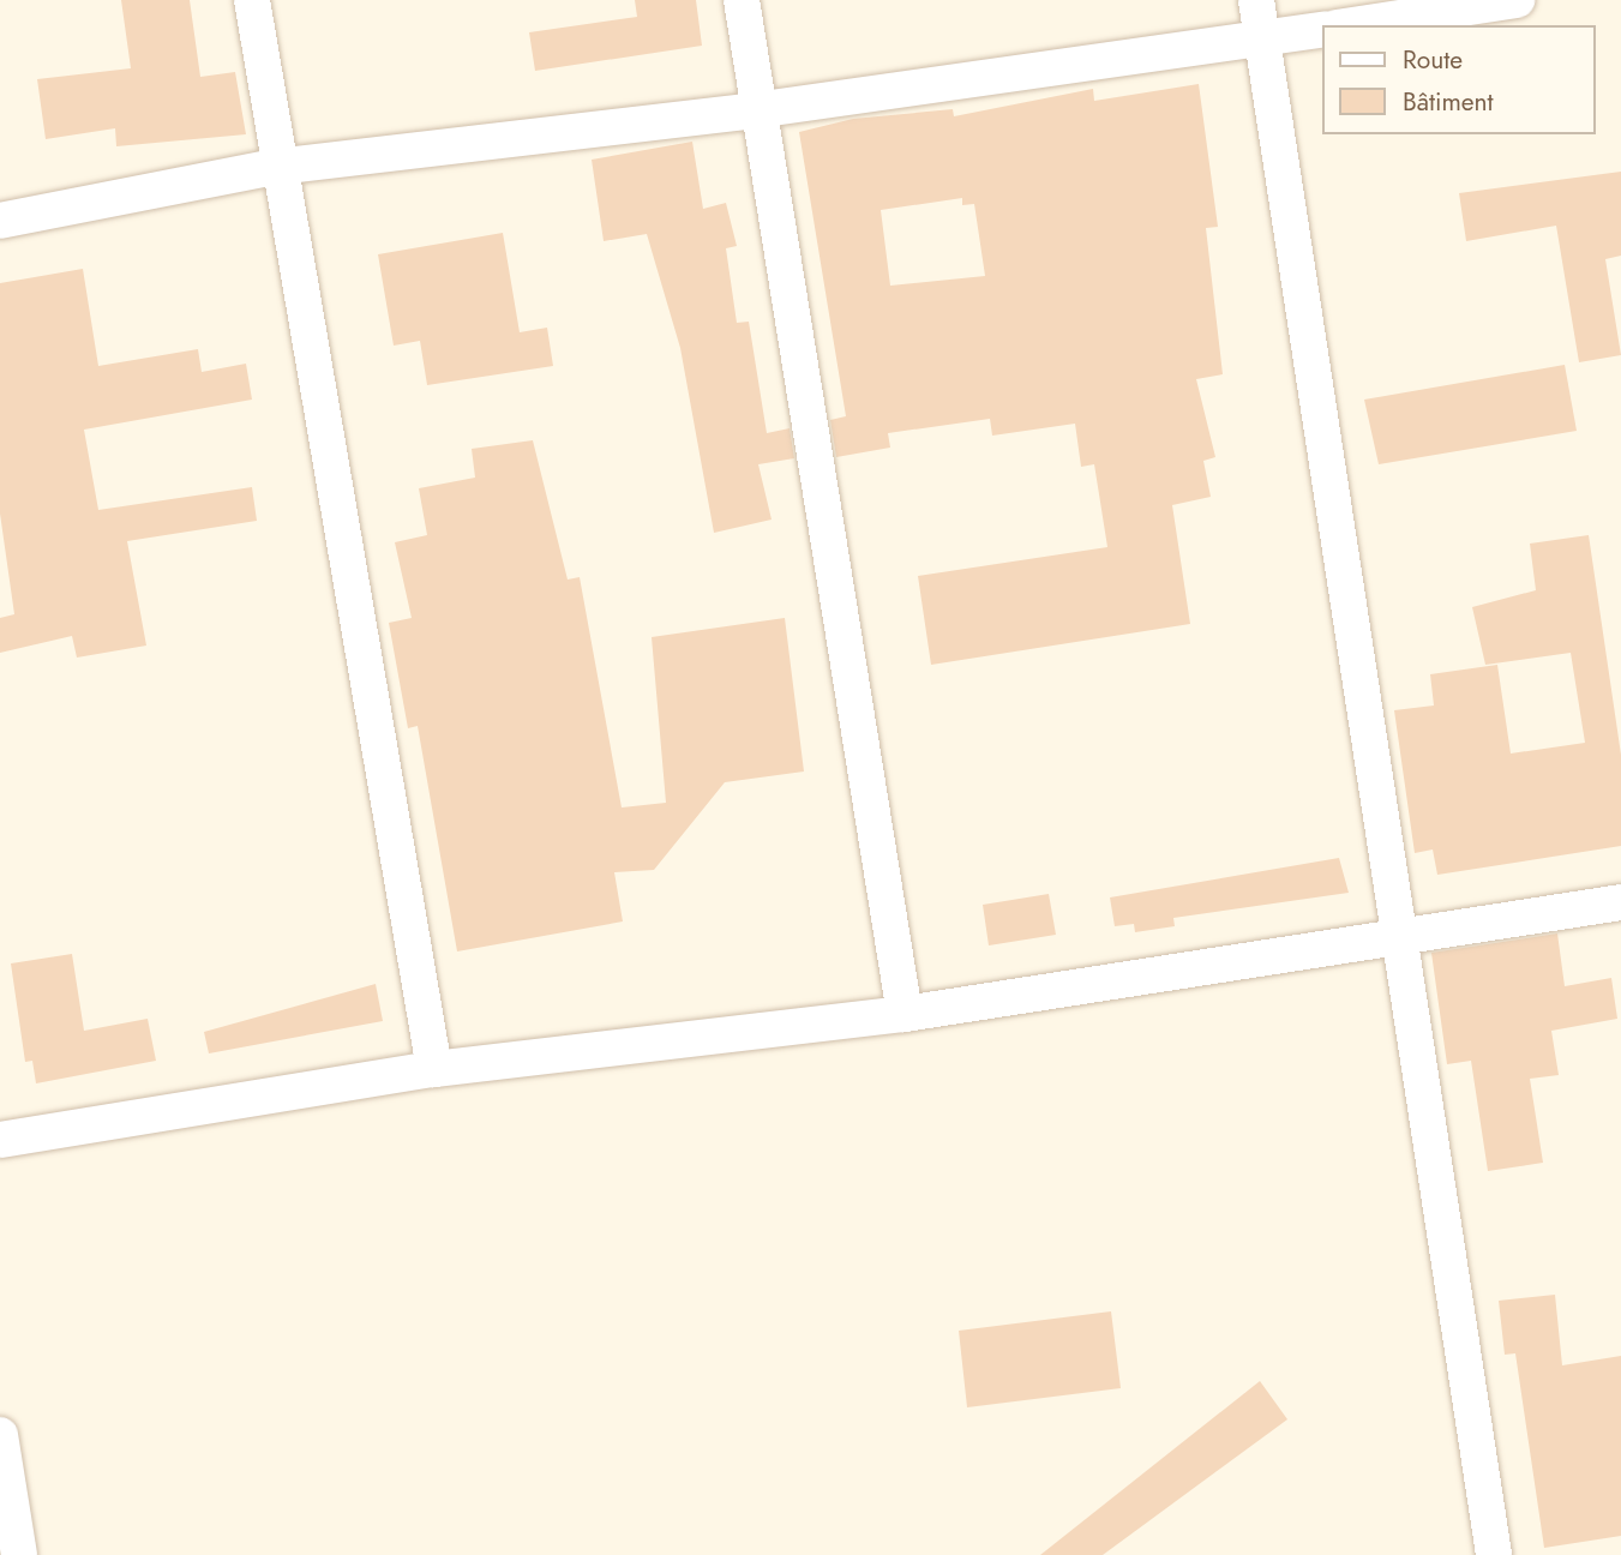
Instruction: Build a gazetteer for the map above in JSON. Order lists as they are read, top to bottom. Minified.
{"legend":["Route","Bâtiment"]}
